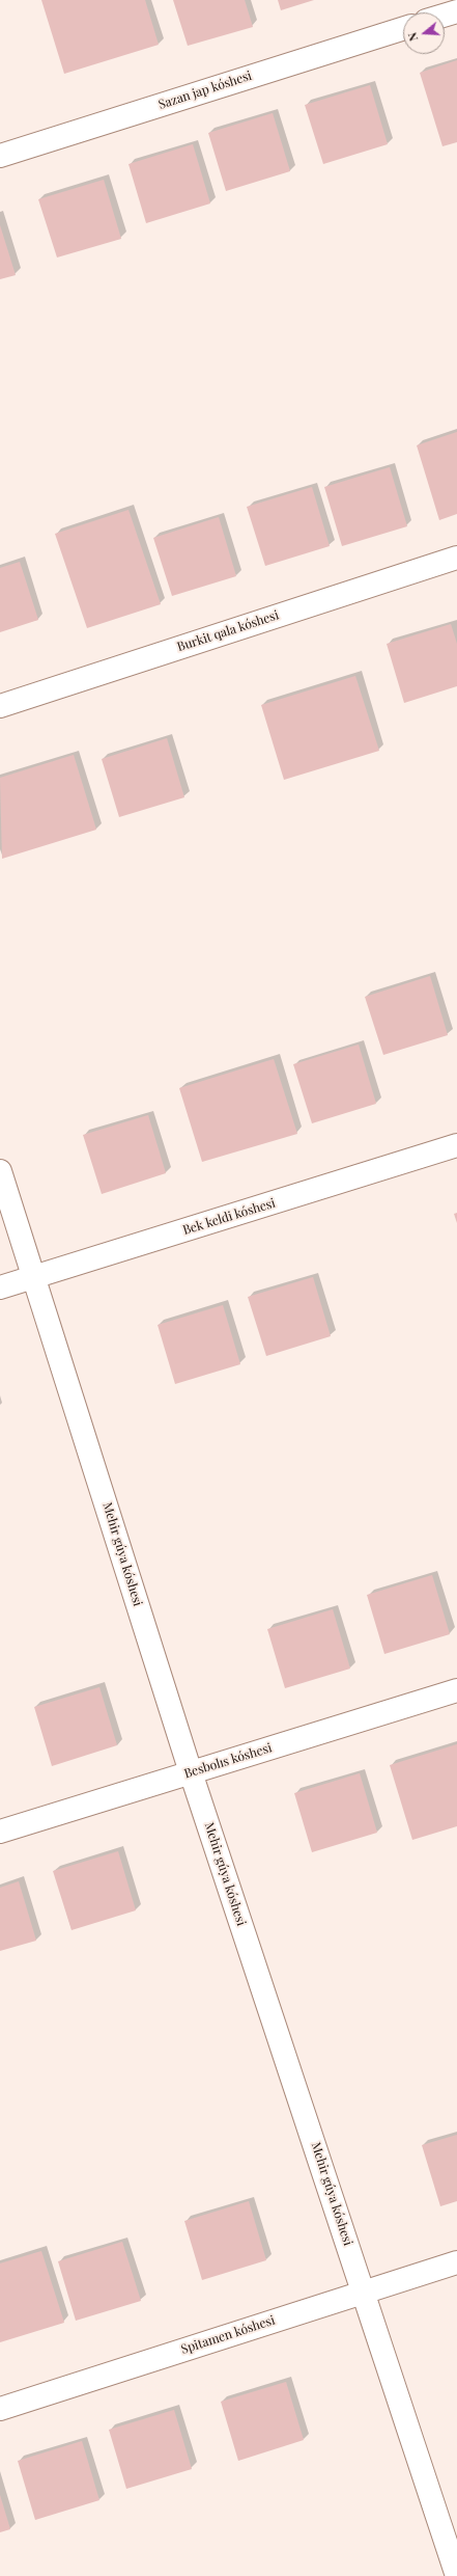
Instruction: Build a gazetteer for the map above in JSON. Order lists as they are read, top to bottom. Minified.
{"streets":{"street":["Sazan jap kóshesi","Burkit qala kóshesi","Bek keldi kóshesi","Mehir gúyа kóshesi","Besbolıs kóshesi","Spitamen kóshesi"]},"crossings":[["Bek keldi kóshesi","Mehir gúyа kóshesi"],["Mehir gúyа kóshesi","Besbolıs kóshesi"],["Mehir gúyа kóshesi","Spitamen kóshesi"]],"north":"left"}
